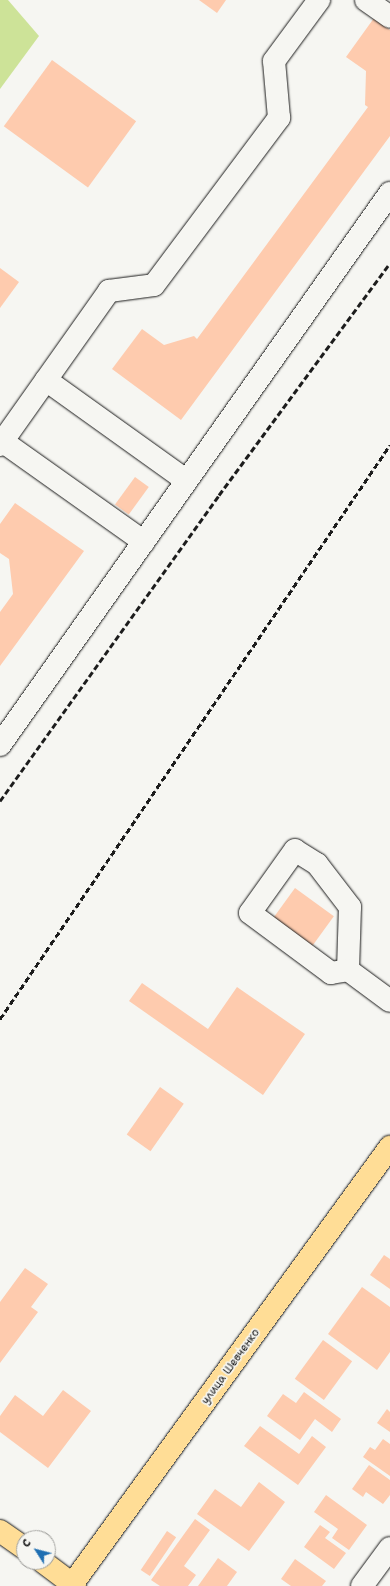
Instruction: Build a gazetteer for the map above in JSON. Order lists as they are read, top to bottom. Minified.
{"streets":{"main road":["улица Шевченко"]},"north":"top left"}
